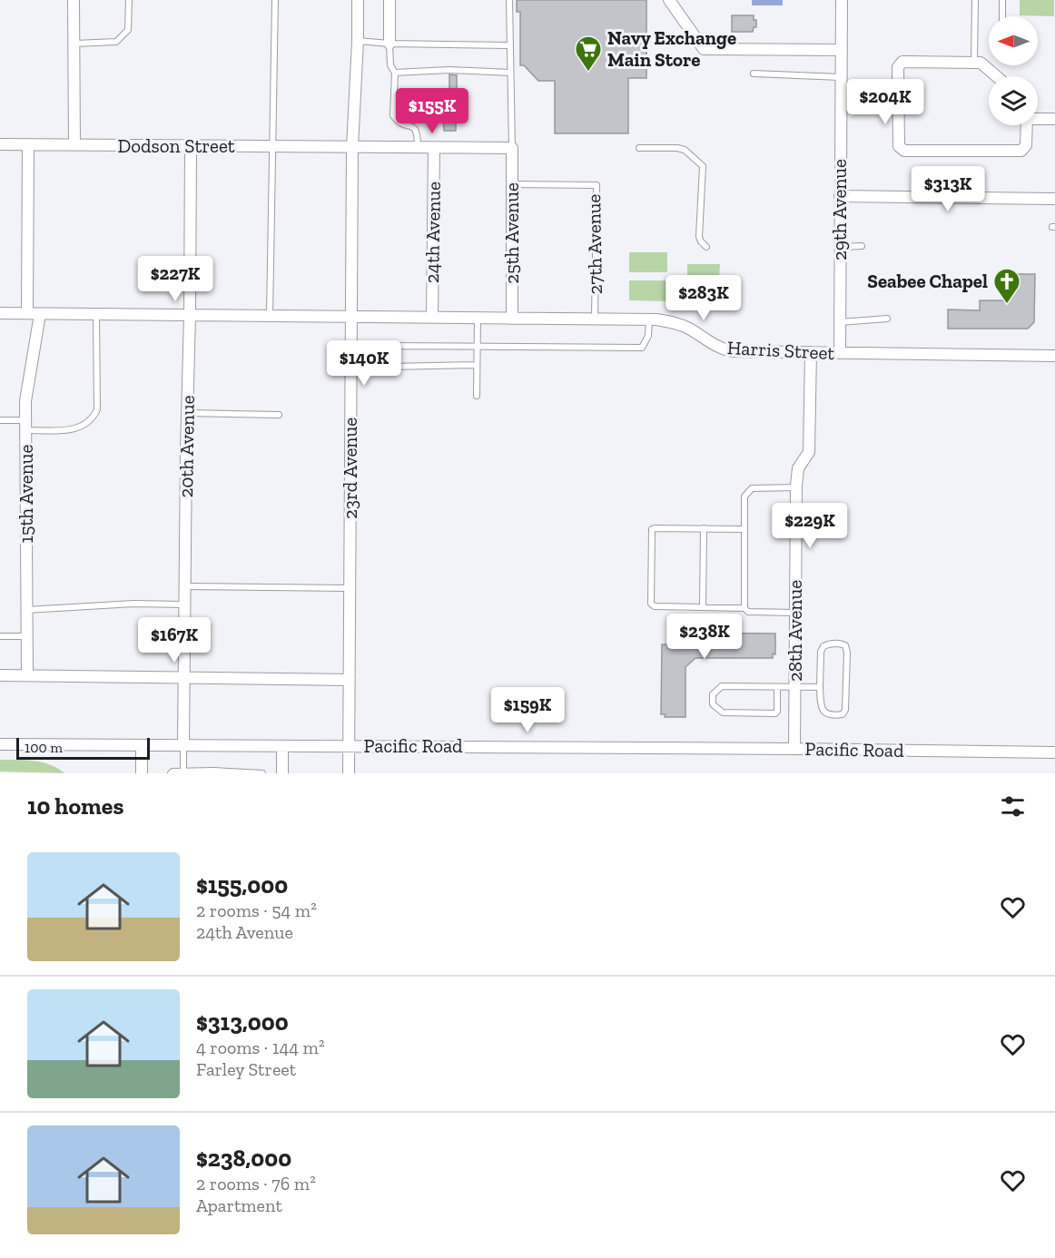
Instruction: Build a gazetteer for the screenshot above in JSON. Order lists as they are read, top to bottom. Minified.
{"streets":{"street":["Dodson Street","29th Avenue","24th Avenue","25th Avenue","Harris Street","20th Avenue","23rd Avenue","15th Avenue","28th Avenue","Pacific Road"],"lane":["27th Avenue"]},"crossings":[["Dodson Street","24th Avenue"],["Dodson Street","25th Avenue"],["Dodson Street","20th Avenue"],["Dodson Street","23rd Avenue"],["29th Avenue","Harris Street"],["24th Avenue","Harris Street"],["25th Avenue","27th Avenue"],["25th Avenue","Harris Street"],["27th Avenue","Harris Street"],["Harris Street","20th Avenue"],["Harris Street","23rd Avenue"],["Harris Street","15th Avenue"],["Harris Street","28th Avenue"],["20th Avenue","Pacific Road"],["23rd Avenue","Pacific Road"],["28th Avenue","Pacific Road"]],"places":{"supermarket":["Navy Exchange Main Store"],"church":["Seabee Chapel"]},"scale_bar":"100 m","north":"left","page":{"price":["$204K","$155K","$313K","$227K","$283K","$140K","$229K","$238K","$167K","$159K"],"scale":"100 m","heading":"10 homes","list":[{"name":"$155,000","note":"2 rooms · 54 m² · 24th Avenue"},{"name":"$313,000","note":"4 rooms · 144 m² · Farley Street"},{"name":"$238,000","note":"2 rooms · 76 m² · Apartment"}]}}
